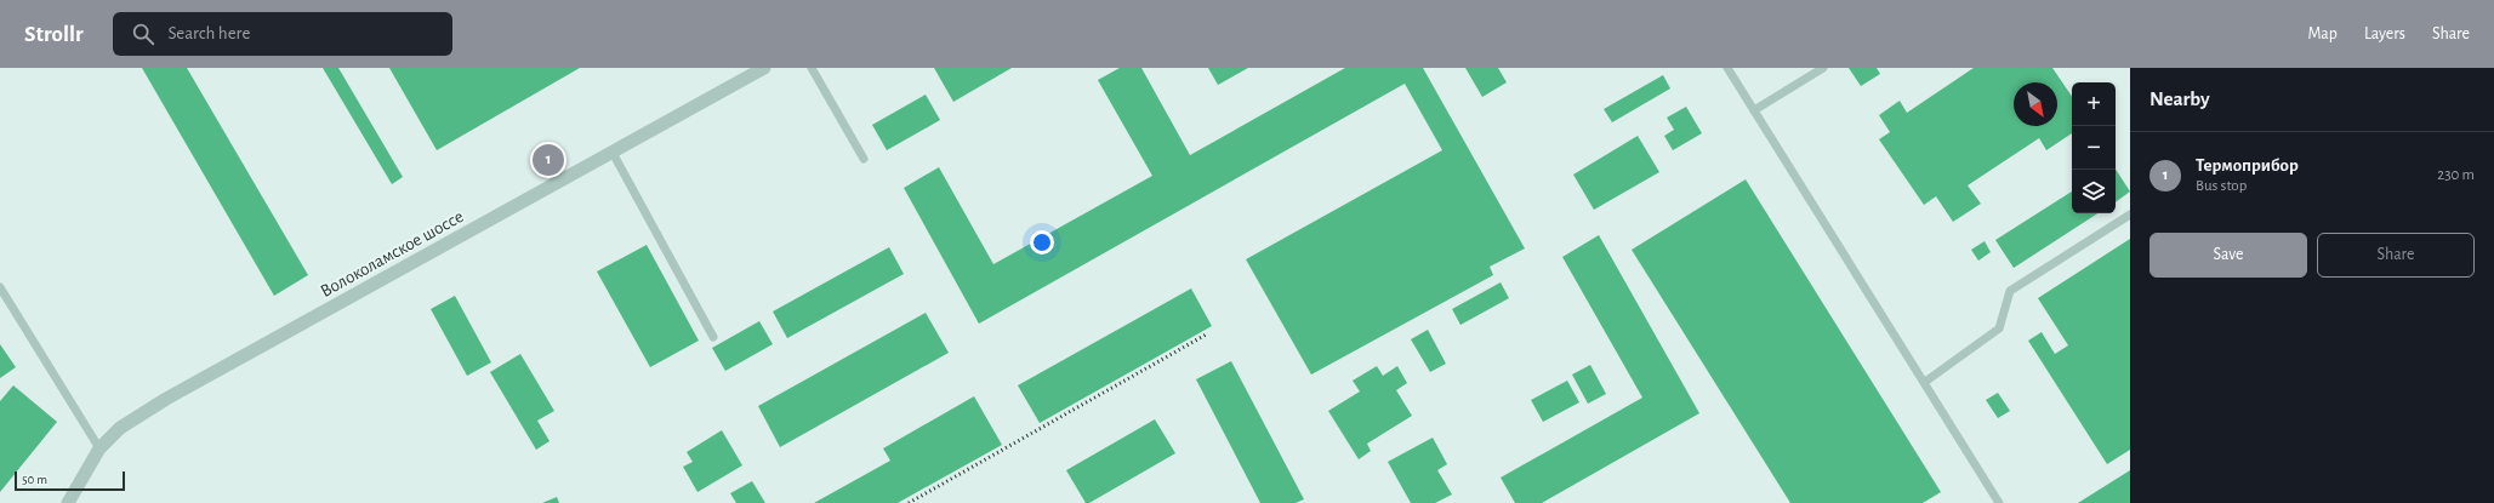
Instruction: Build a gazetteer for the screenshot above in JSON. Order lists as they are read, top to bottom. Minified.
{"streets":{"street":["Волоколамское шоссе"]},"scale_bar":"50 m","north":"bottom right","page":{"header":"Strollr","search":"Search here","nav":["Map","Layers","Share"],"heading":"Nearby","map_buttons":["+","−"],"list":[{"mark":"1","name":"Термоприбор","note":"Bus stop","value":"230 m"}],"pins":"1","buttons":["Save","Share"],"scale":"50 m"}}
